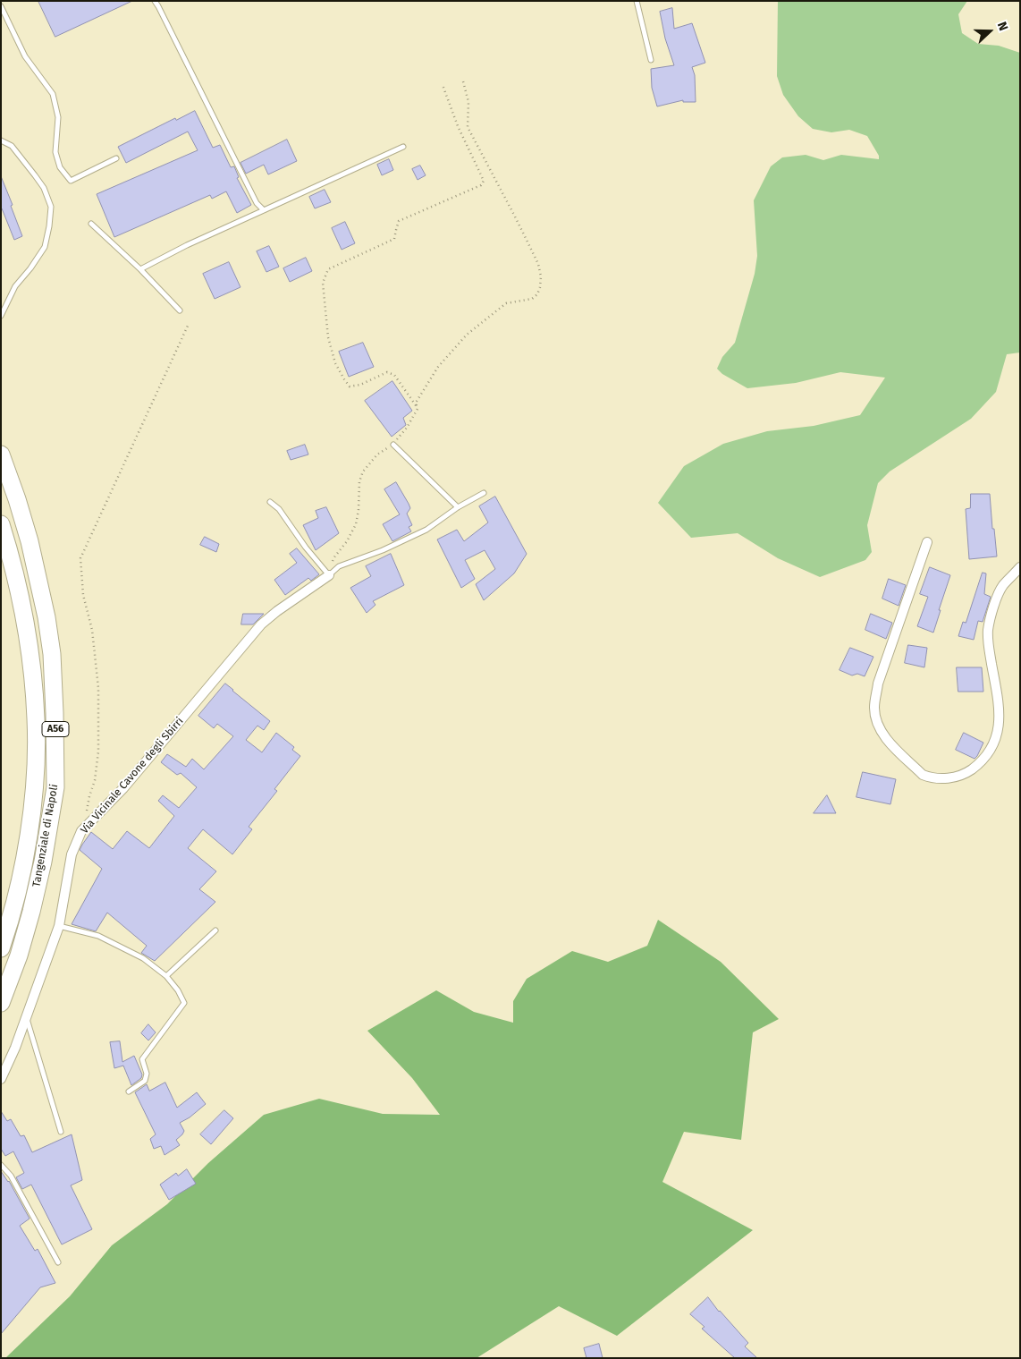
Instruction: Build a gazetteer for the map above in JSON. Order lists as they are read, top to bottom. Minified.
{"streets":{"highway":["A56","Tangenziale di Napoli"],"street":["Via Vicinale Cavone degli Sbirri"]},"north":"right"}
